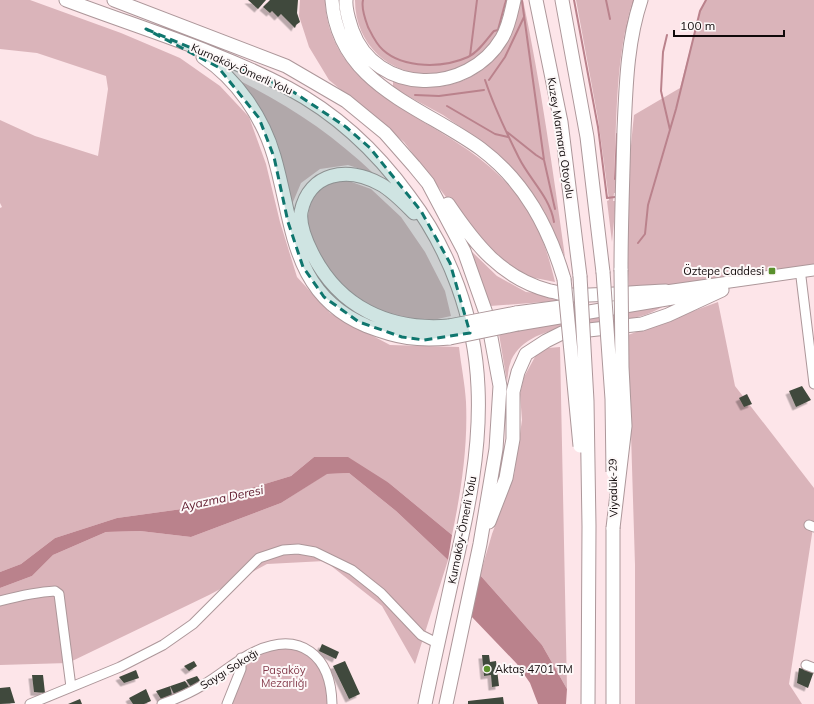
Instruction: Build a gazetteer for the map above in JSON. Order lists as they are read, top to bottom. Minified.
{"streets":{"highway":["Kurnaköy-Ömerli Yolu","Kuzey Marmara Otoyolu","Viyadük-29"],"street":["Saygı Sokağı"]},"water":["Ayazma Deresi"],"parks":["Paşaköy Mezarlığı"],"places":{"transit":["Öztepe Caddesi"],"other":["Aktaş 4701 TM"]},"scale_bar":"100 m"}
